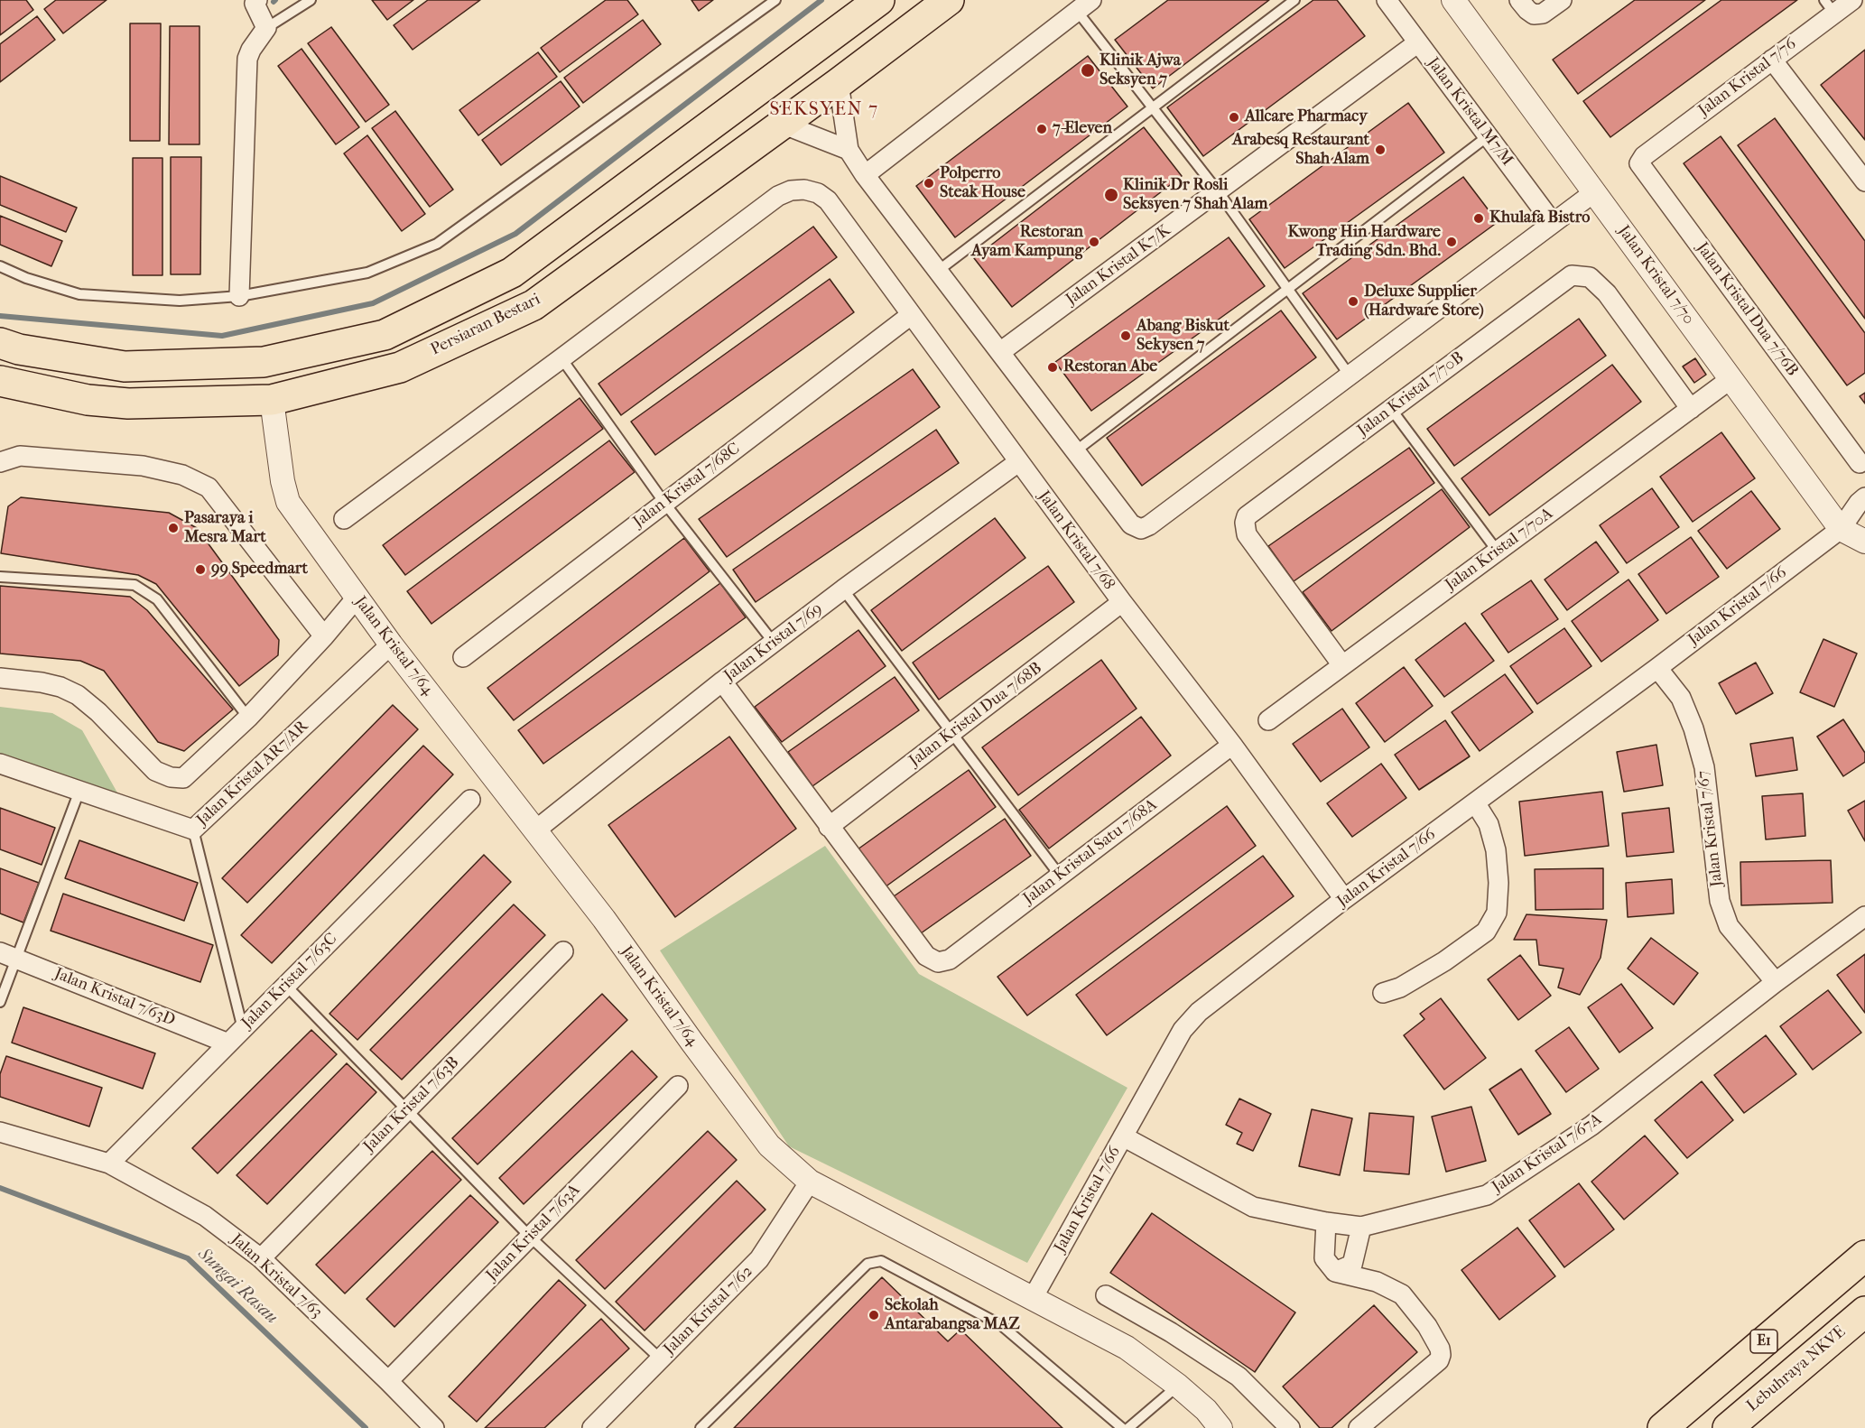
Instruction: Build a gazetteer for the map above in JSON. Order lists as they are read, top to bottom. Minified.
{"streets":{"main road":["Persiaran Bestari","E1","Lebuhraya NKVE"],"street":["Jalan Kristal 7/76","Jalan Kristal M7/M","Jalan Kristal K7/K","Jalan Kristal 7/70","Jalan Kristal Dua 7/76B","Jalan Kristal 7/70B","Jalan Kristal 7/68C","Jalan Kristal 7/68","Jalan Kristal 7/70A","Jalan Kristal 7/66","Jalan Kristal 7/69","Jalan Kristal 7/64","Jalan Kristal Dua 7/68B","Jalan Kristal AR7/AR","Jalan Kristal 7/67","Jalan Kristal Satu 7/68A","Jalan Kristal 7/63C","Jalan Kristal 7/63D","Jalan Kristal 7/63B","Jalan Kristal 7/67A","Jalan Kristal 7/63A","Jalan Kristal 7/63","Jalan Kristal 7/62"]},"crossings":[["Jalan Kristal 7/76","Jalan Kristal Dua 7/76B"],["Jalan Kristal M7/M","Jalan Kristal K7/K"],["Jalan Kristal 7/70","Jalan Kristal 7/70A"],["Jalan Kristal 7/70","Jalan Kristal 7/66"],["Persiaran Bestari","Jalan Kristal 7/64"],["Jalan Kristal 7/70B","Jalan Kristal 7/70A"],["Jalan Kristal 7/68C","Jalan Kristal 7/68"],["Jalan Kristal 7/68","Jalan Kristal 7/66"],["Jalan Kristal 7/68","Jalan Kristal 7/69"],["Jalan Kristal 7/68","Jalan Kristal Dua 7/68B"],["Jalan Kristal 7/68","Jalan Kristal Satu 7/68A"],["Jalan Kristal 7/66","Jalan Kristal 7/64"],["Jalan Kristal 7/66","Jalan Kristal 7/67"],["Jalan Kristal 7/66","Jalan Kristal 7/67A"],["Jalan Kristal 7/69","Jalan Kristal 7/64"],["Jalan Kristal 7/64","Jalan Kristal AR7/AR"],["Jalan Kristal 7/64","Jalan Kristal 7/62"],["Jalan Kristal Dua 7/68B","Jalan Kristal Satu 7/68A"],["Jalan Kristal 7/67","Jalan Kristal 7/67A"],["Jalan Kristal 7/63C","Jalan Kristal 7/63D"],["Jalan Kristal 7/63C","Jalan Kristal 7/63"],["Jalan Kristal 7/63B","Jalan Kristal 7/63"],["Jalan Kristal 7/63A","Jalan Kristal 7/63"]],"districts":["SEKSYEN 7"],"water":["Sungai Rasau"],"places":["Klinik Ajwa Seksyen 7","Allcare Pharmacy","7-Eleven","Arabesq Restaurant Shah Alam","Polperro Steak House","Klinik Dr Rosli Seksyen 7 Shah Alam","Khulafa Bistro","Restoran Ayam Kampung","Kwong Hin Hardware Trading Sdn. Bhd.","Deluxe Supplier (Hardware Store)","Abang Biskut Sekysen 7","Restoran Abe","Pasaraya i Mesra Mart","99 Speedmart","Sekolah Antarabangsa MAZ"]}
